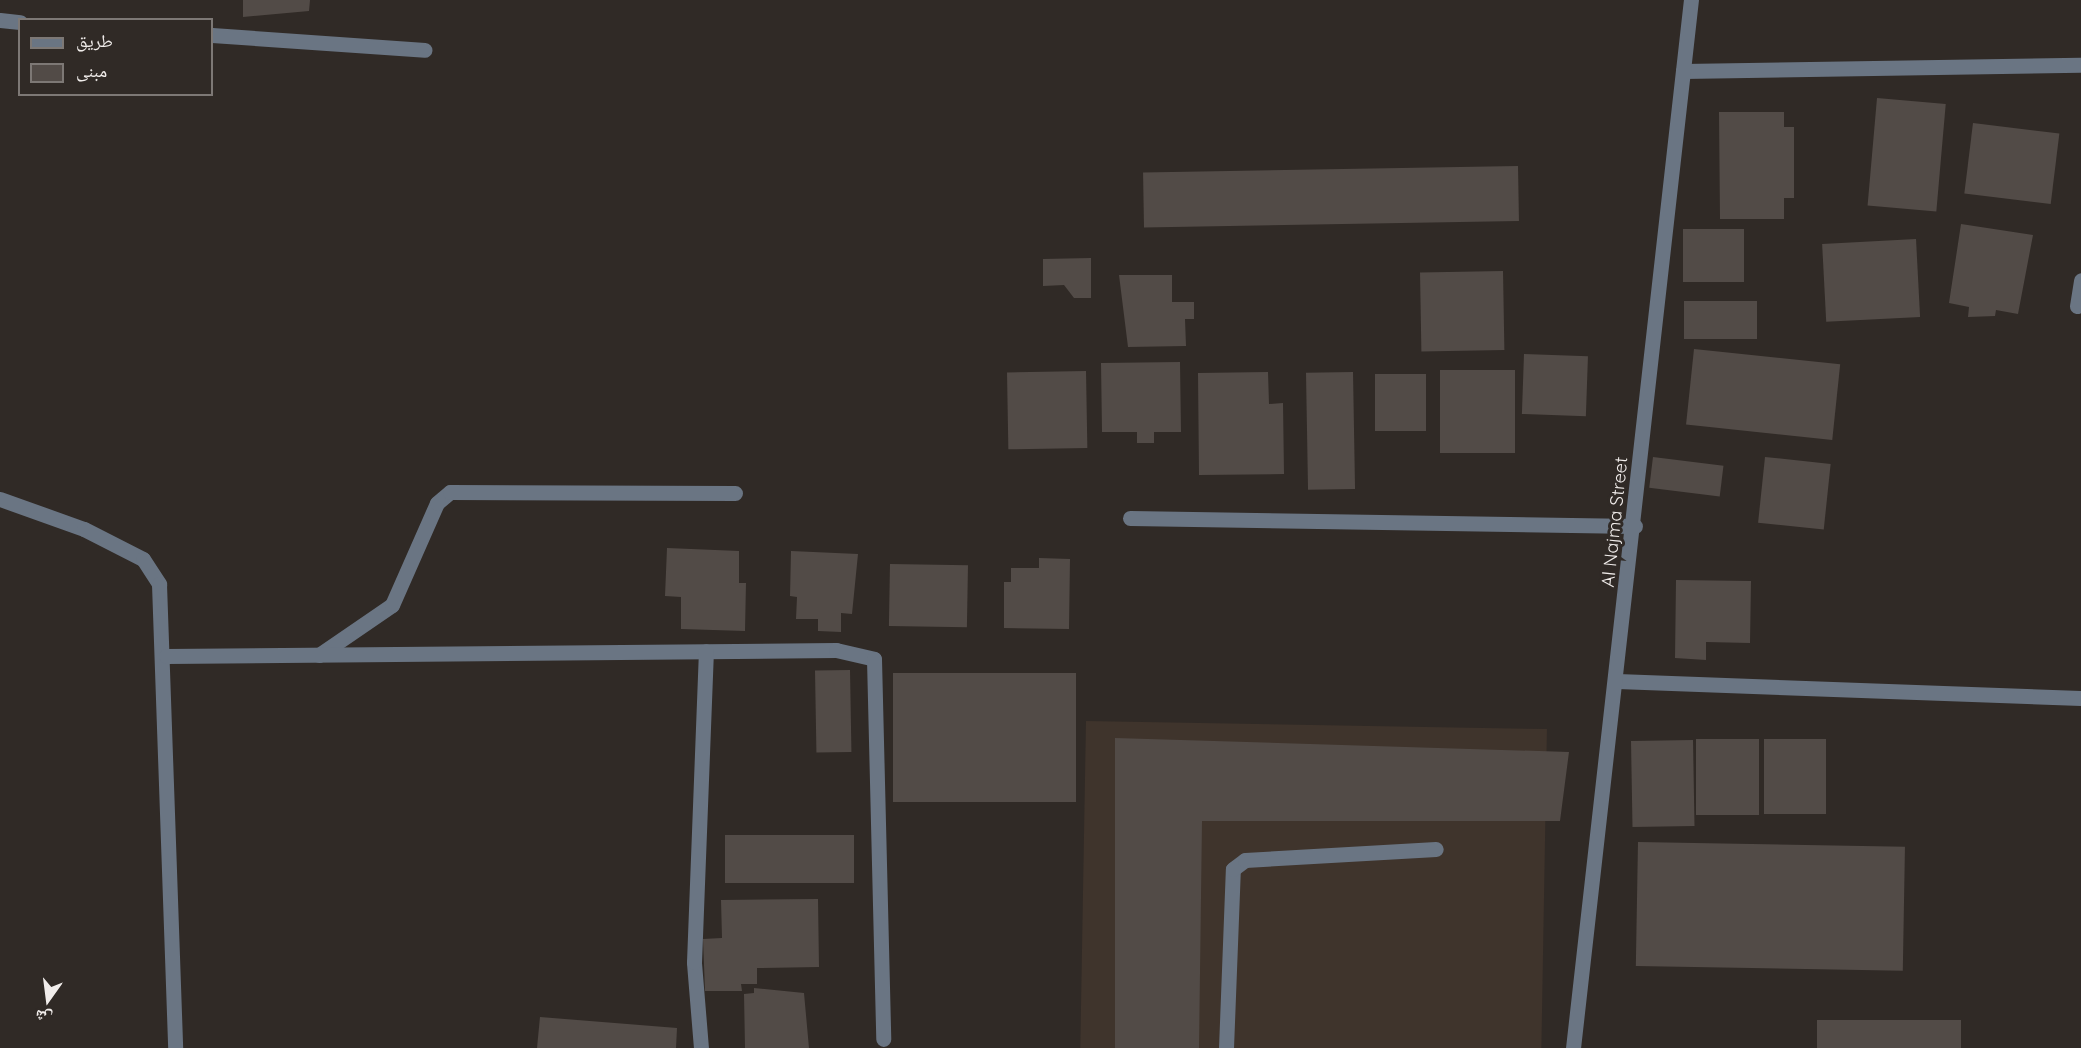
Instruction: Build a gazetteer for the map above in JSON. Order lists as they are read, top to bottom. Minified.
{"streets":{"street":["Al Najma Street"]},"legend":["طريق","مبنى"],"north":"bottom"}
